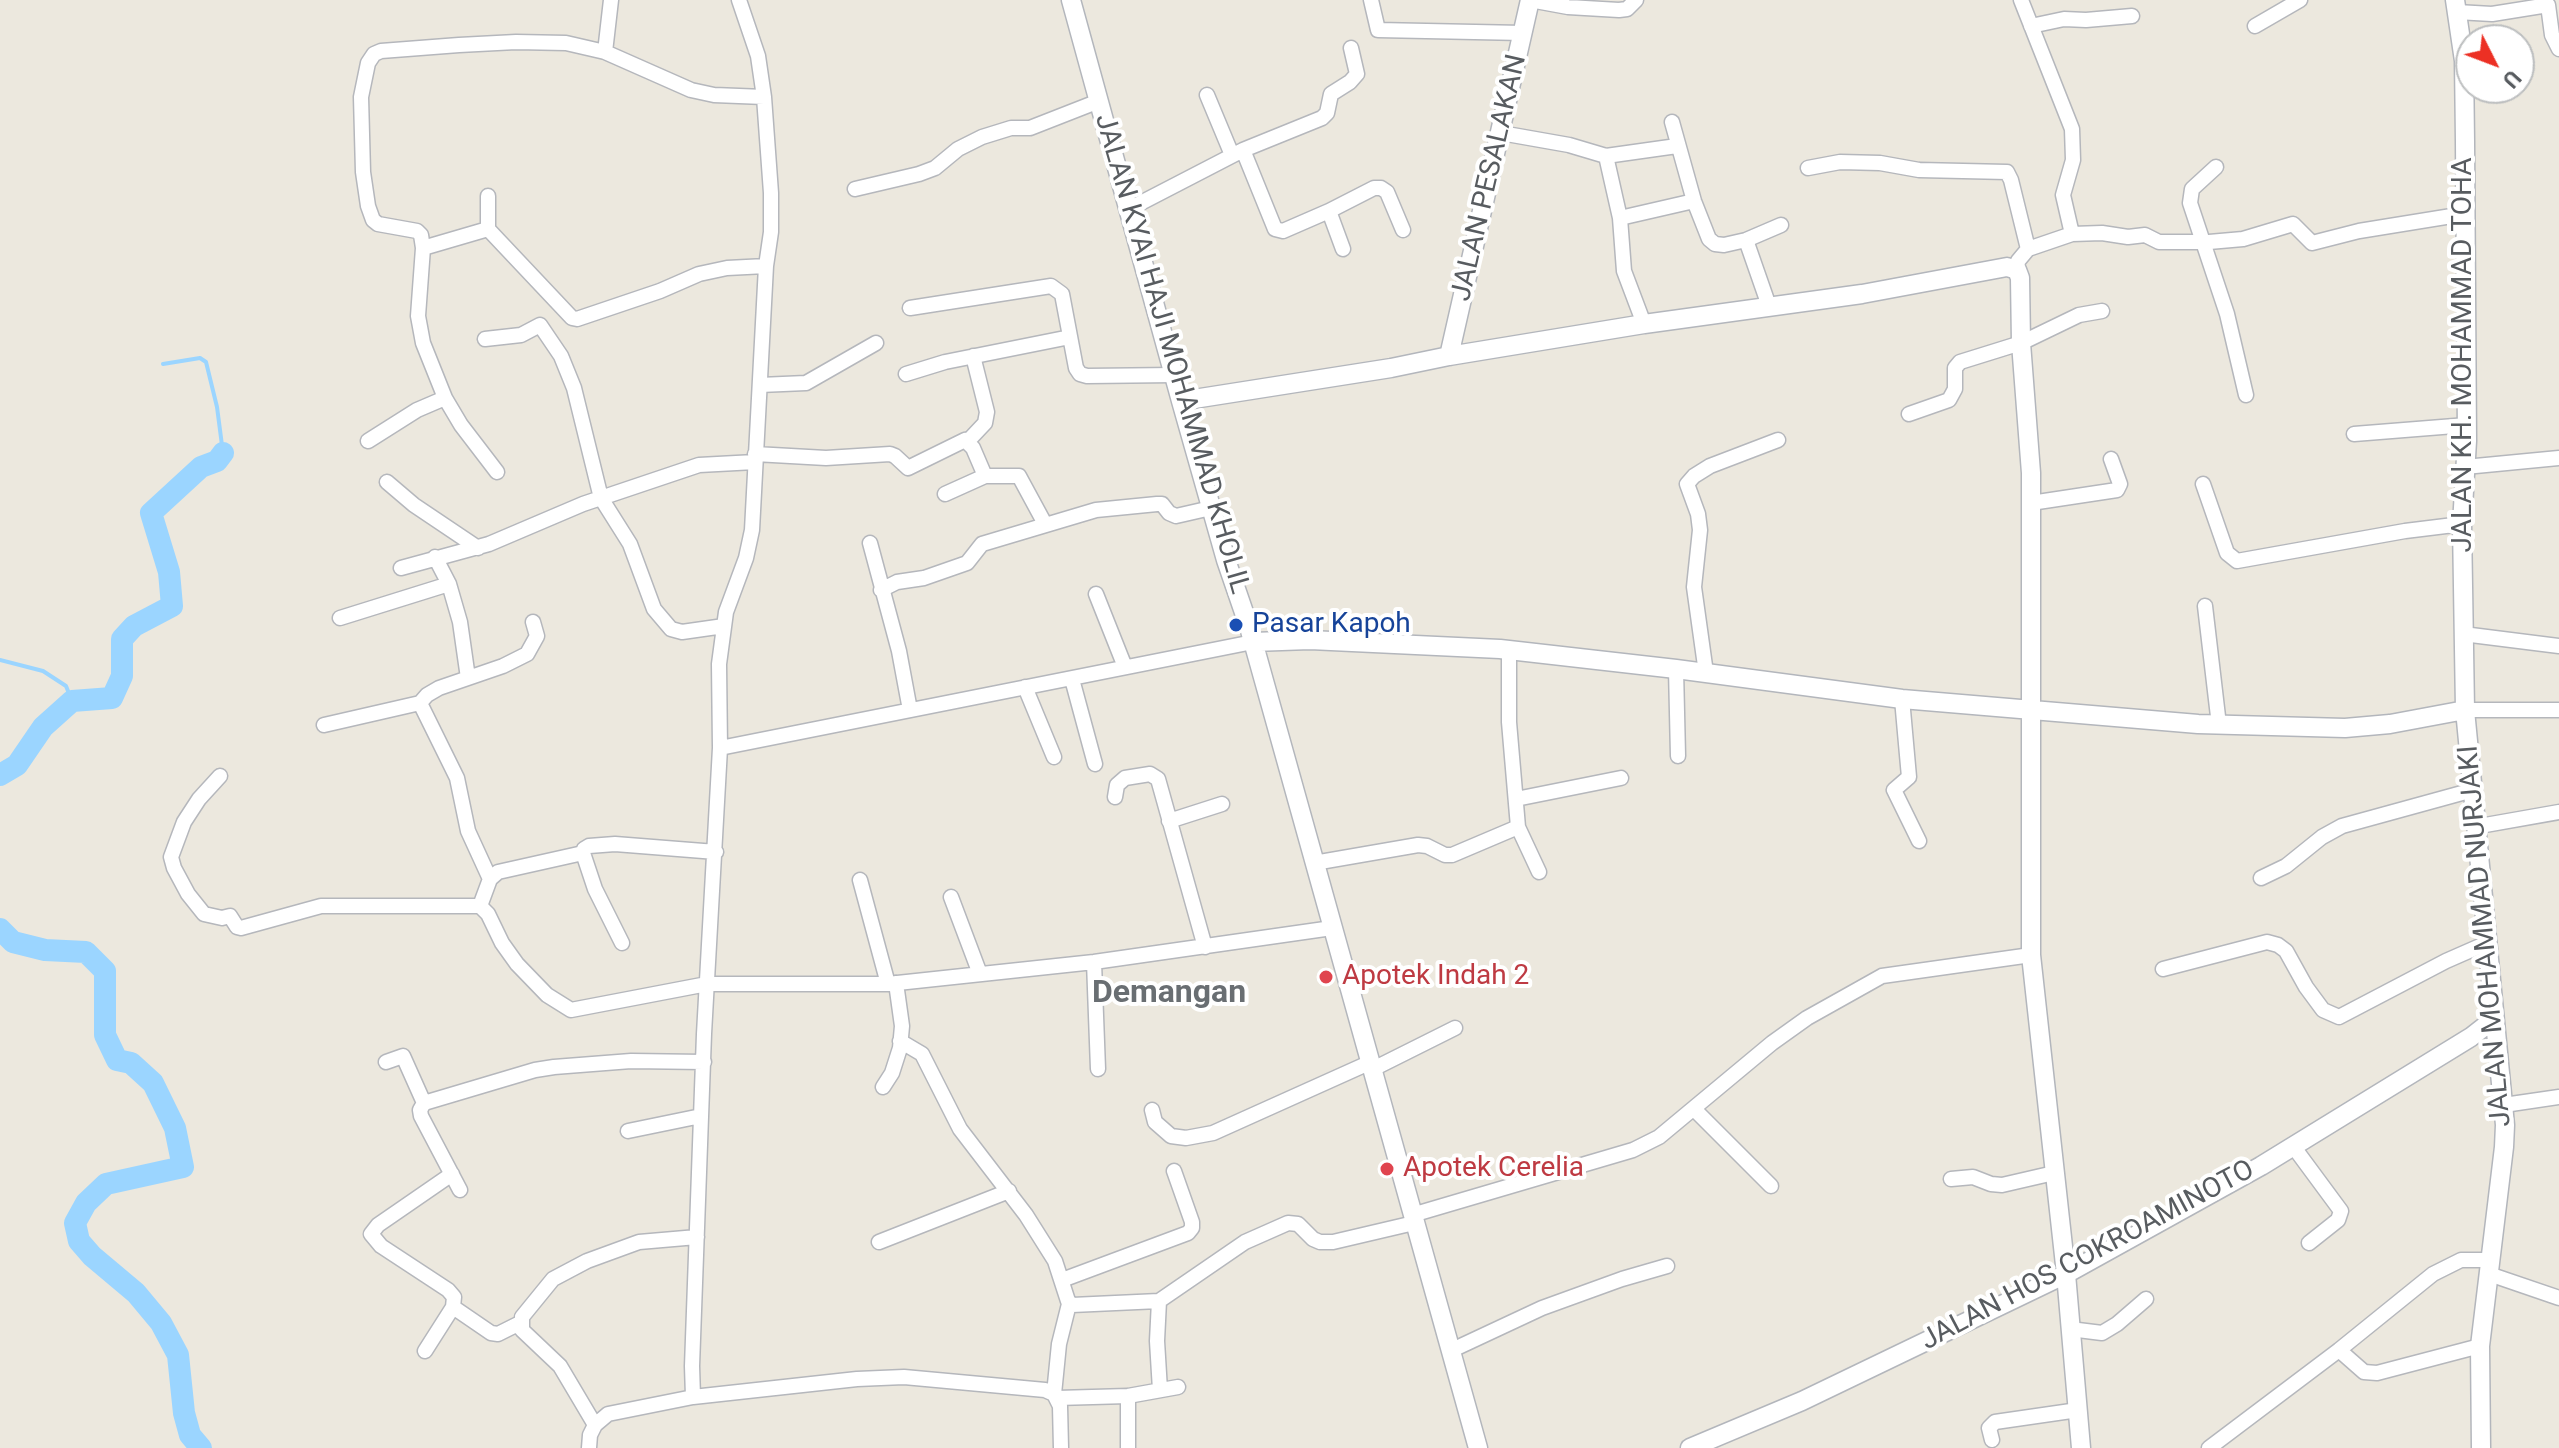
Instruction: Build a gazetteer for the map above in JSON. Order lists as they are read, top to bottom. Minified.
{"streets":{"street":["JALAN PESALAKAN","JALAN KYAI HAJI MOHAMMAD KHOLIL","JALAN KH. MOHAMMAD TOHA","JALAN MOHAMMAD NURJAKI","JALAN HOS COKROAMINOTO"]},"crossings":[["JALAN KH. MOHAMMAD TOHA","JALAN MOHAMMAD NURJAKI"],["JALAN MOHAMMAD NURJAKI","JALAN HOS COKROAMINOTO"]],"districts":["Demangan"],"places":["Pasar Kapoh","Apotek Indah 2","Apotek Cerelia"],"north":"bottom right"}
